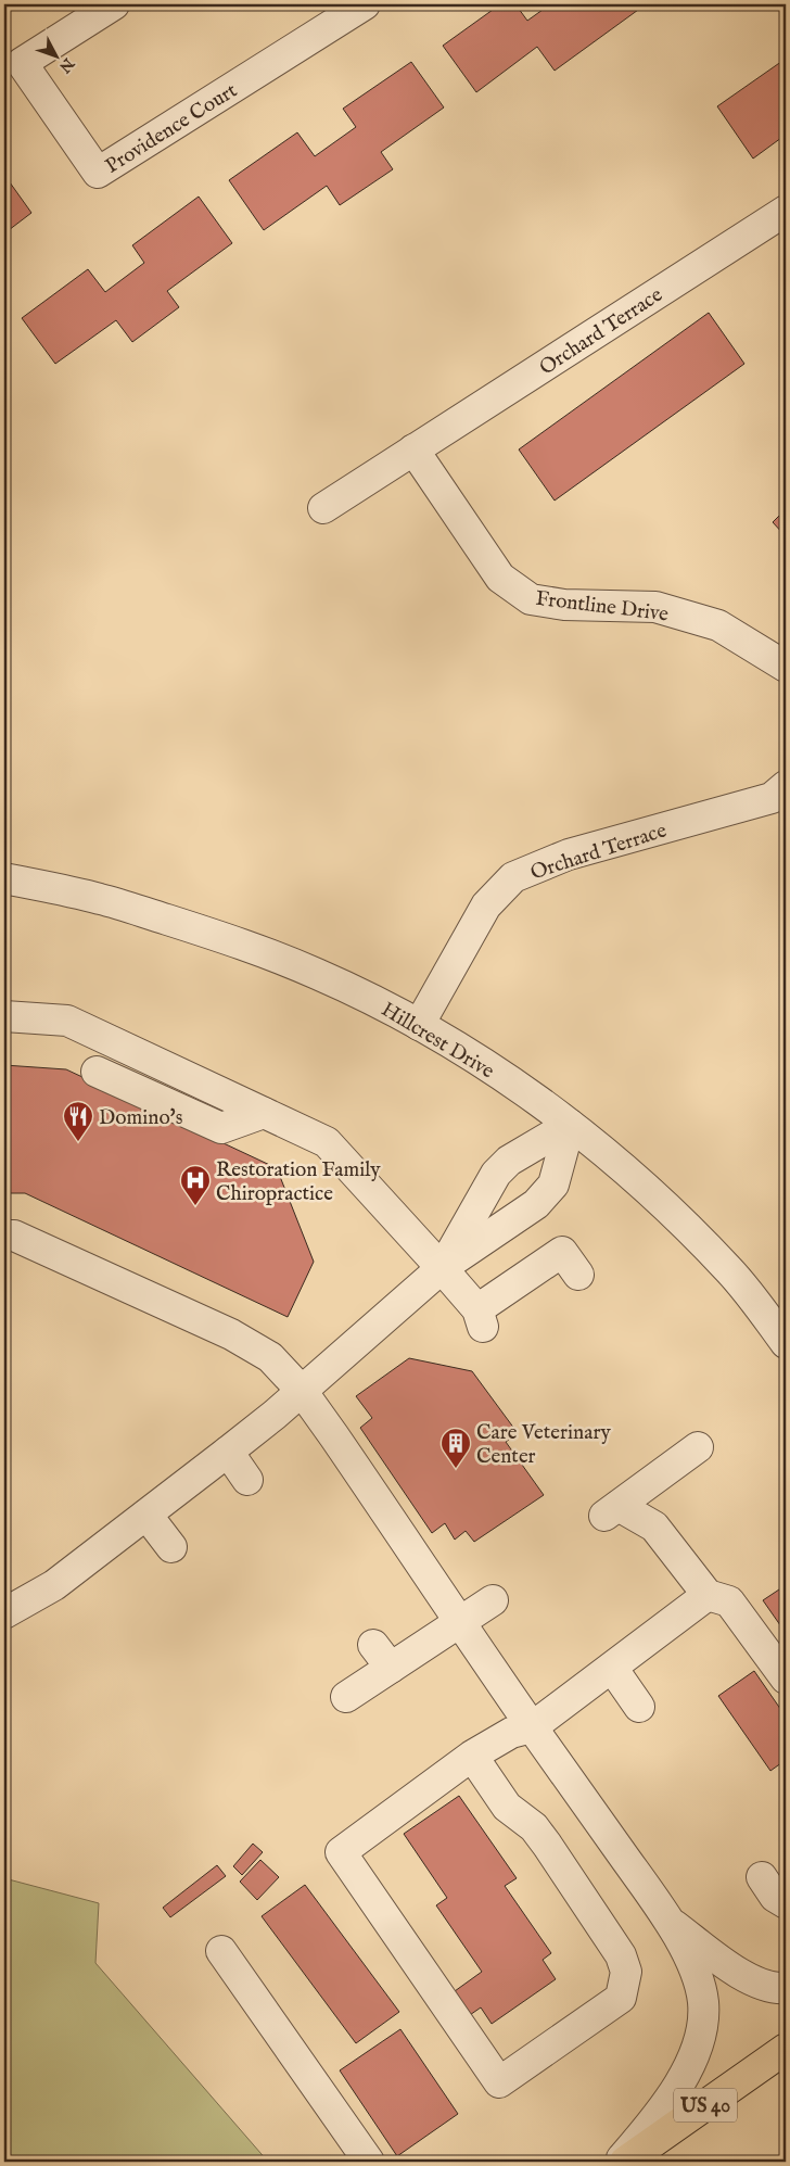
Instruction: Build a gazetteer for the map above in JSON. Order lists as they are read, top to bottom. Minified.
{"streets":{"main road":["US 40"],"street":["Providence Court","Orchard Terrace","Frontline Drive","Hillcrest Drive"]},"crossings":[["Orchard Terrace","Frontline Drive"],["Orchard Terrace","Hillcrest Drive"]],"places":{"restaurant":["Domino's"],"hospital":["Restoration Family Chiropractice"],"building":["Care Veterinary Center"]},"north":"bottom right"}
